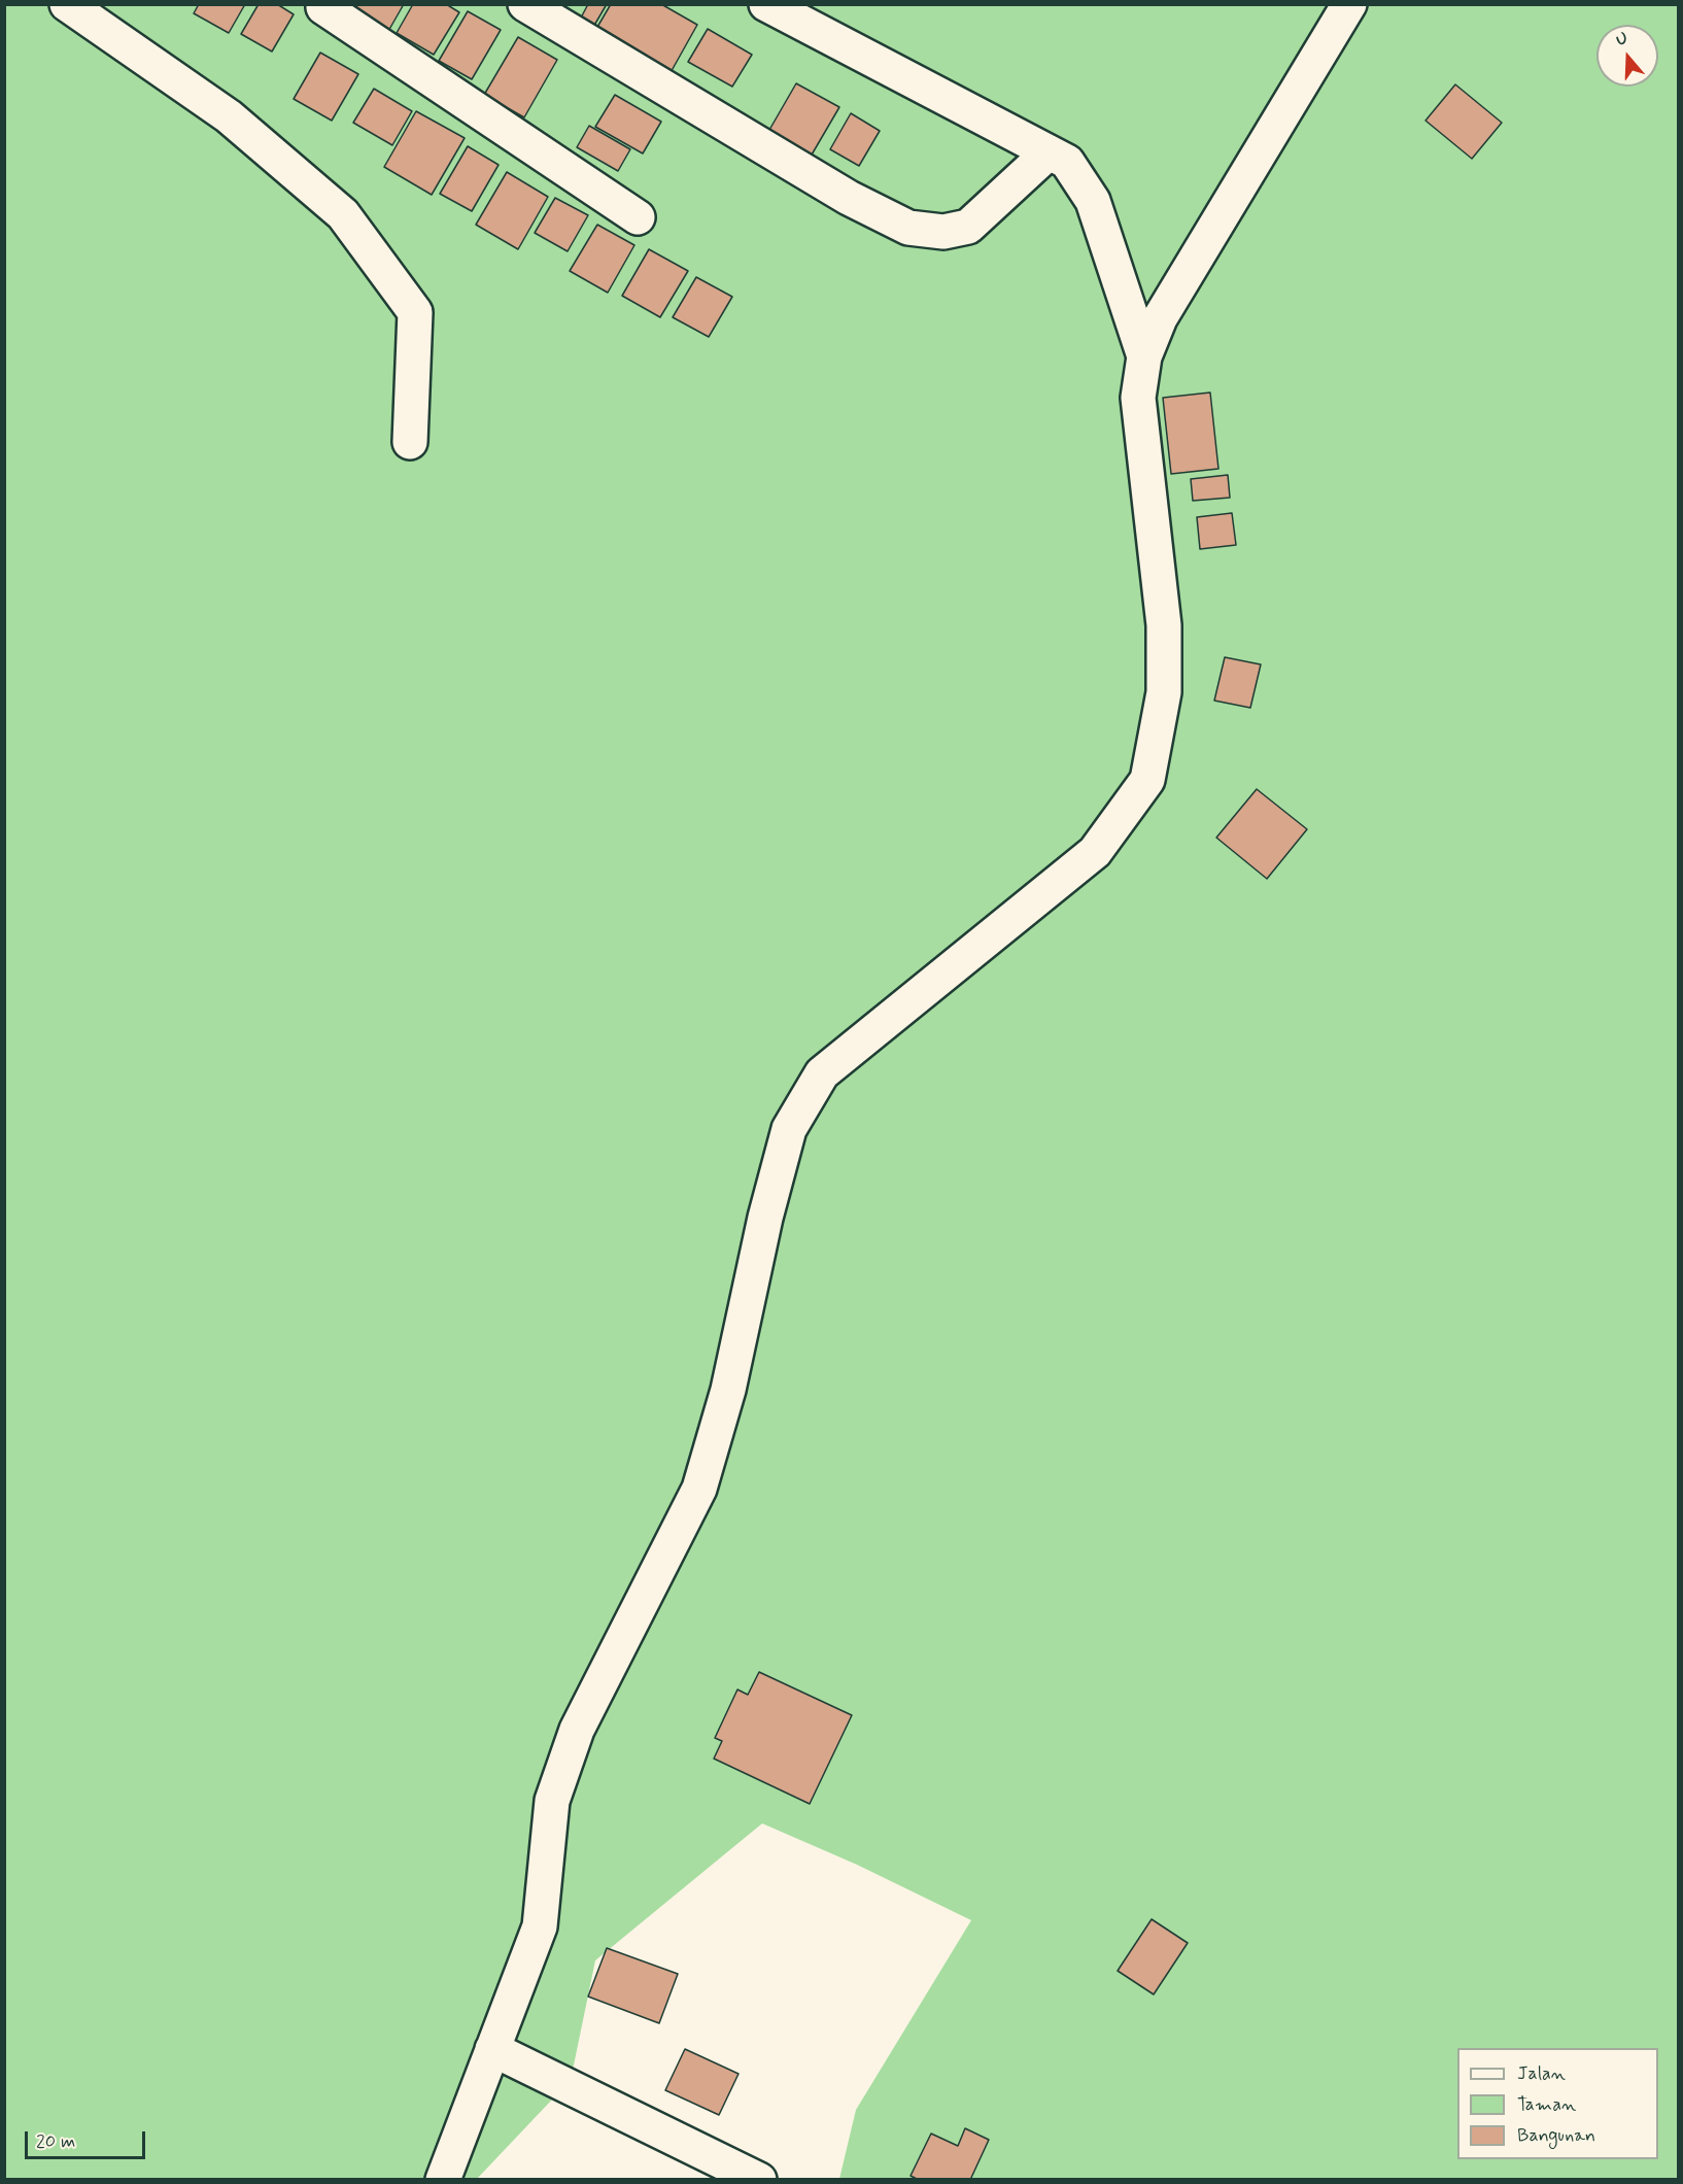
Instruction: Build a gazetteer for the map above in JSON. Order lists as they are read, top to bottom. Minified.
{"legend":["Jalan","Taman","Bangunan"],"scale_bar":"20 m","north":"top"}
